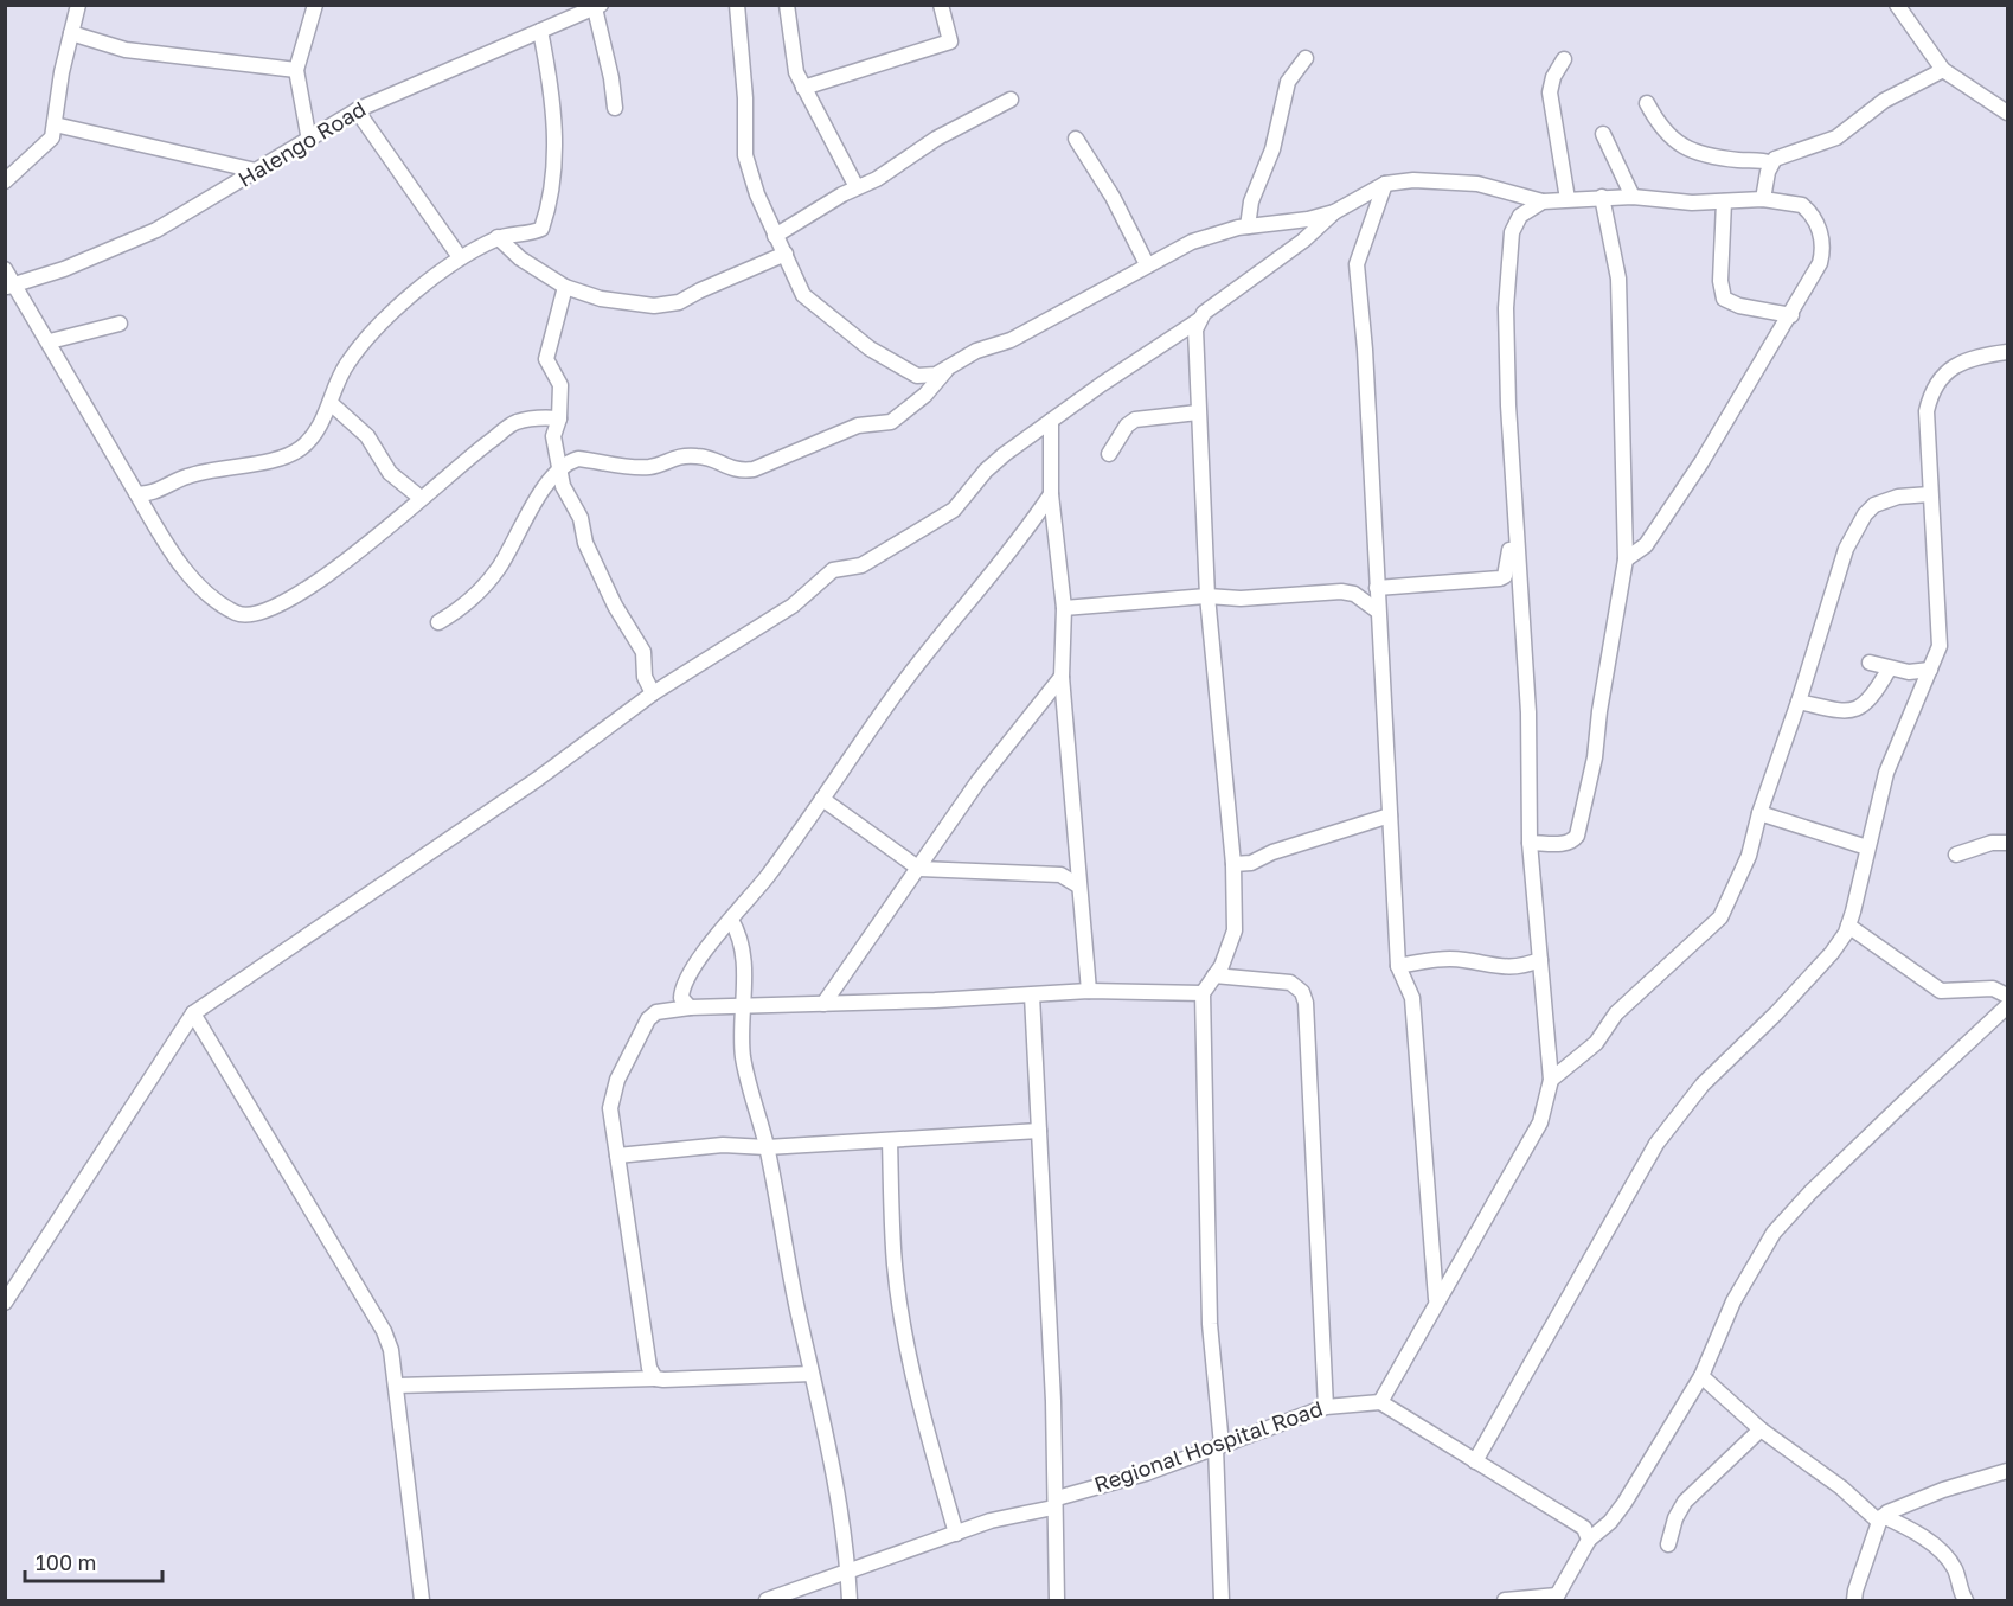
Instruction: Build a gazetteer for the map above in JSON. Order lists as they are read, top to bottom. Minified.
{"streets":{"street":["Halengo Road","Regional Hospital Road"]},"scale_bar":"100 m"}
